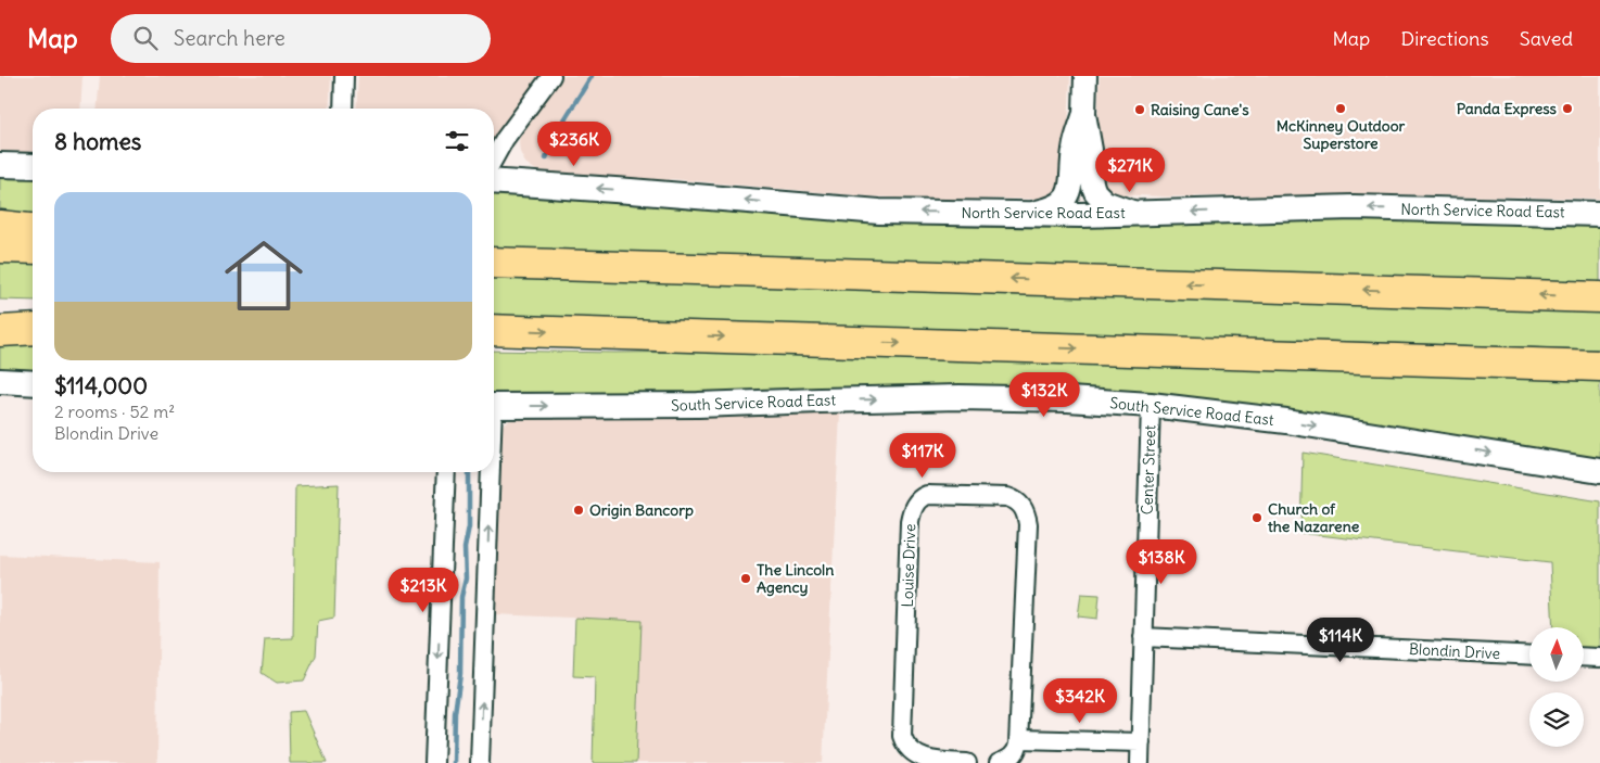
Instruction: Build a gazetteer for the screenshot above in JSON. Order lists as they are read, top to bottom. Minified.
{"streets":{"main road":["North Service Road East","South Service Road East"],"street":["Center Street","Louise Drive","Blondin Drive"]},"crossings":[["South Service Road East","Center Street"],["Center Street","Blondin Drive"]],"one_way":["North Service Road East","South Service Road East"],"places":["McKinney Outdoor Superstore","Panda Express","Raising Cane's","Origin Bancorp","Church of the Nazarene","The Lincoln Agency"],"north":"top","page":{"header":"Map","search":"Search here","nav":["Map","Directions","Saved"],"heading":"8 homes","price":["$236K","$271K","$132K","$117K","$138K","$213K","$114K","$342K"],"list":[{"name":"$114,000","note":"2 rooms · 52 m² · Blondin Drive"}]}}
